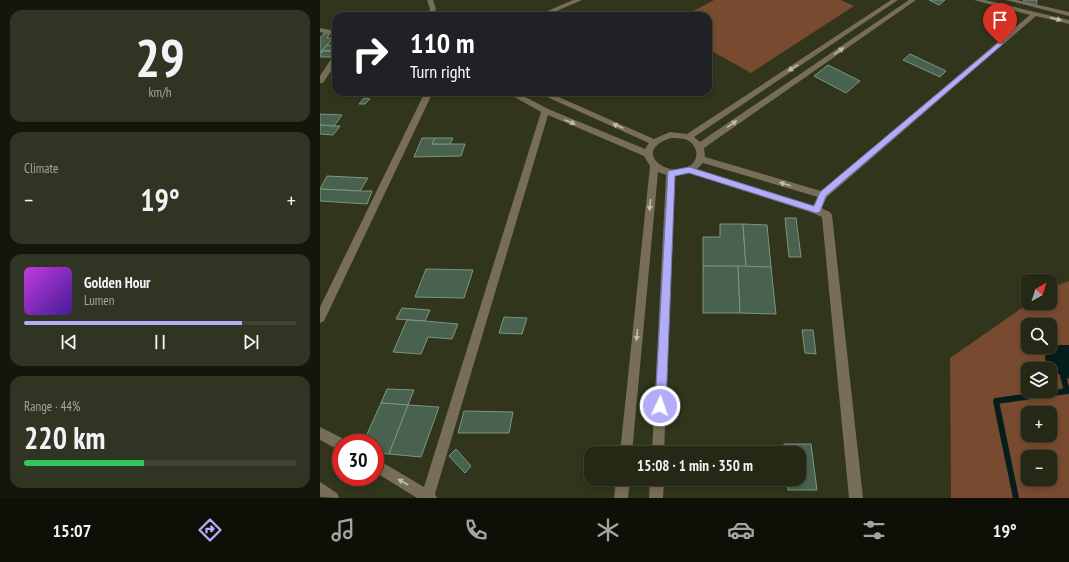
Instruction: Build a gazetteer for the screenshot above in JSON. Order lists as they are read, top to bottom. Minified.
{"north":"top right","page":{"tile":[["29","km/h"],"Climate",["Range · 44%","220 km"]],"turn":["110 m","Turn right"],"heat":["−","19°","+"],"song":["Golden Hour","Lumen"],"map_buttons":["+","−"],"limit":"30","trip":"15:08 · 1 min · 350 m","tabs":["15:07","19°"]}}
